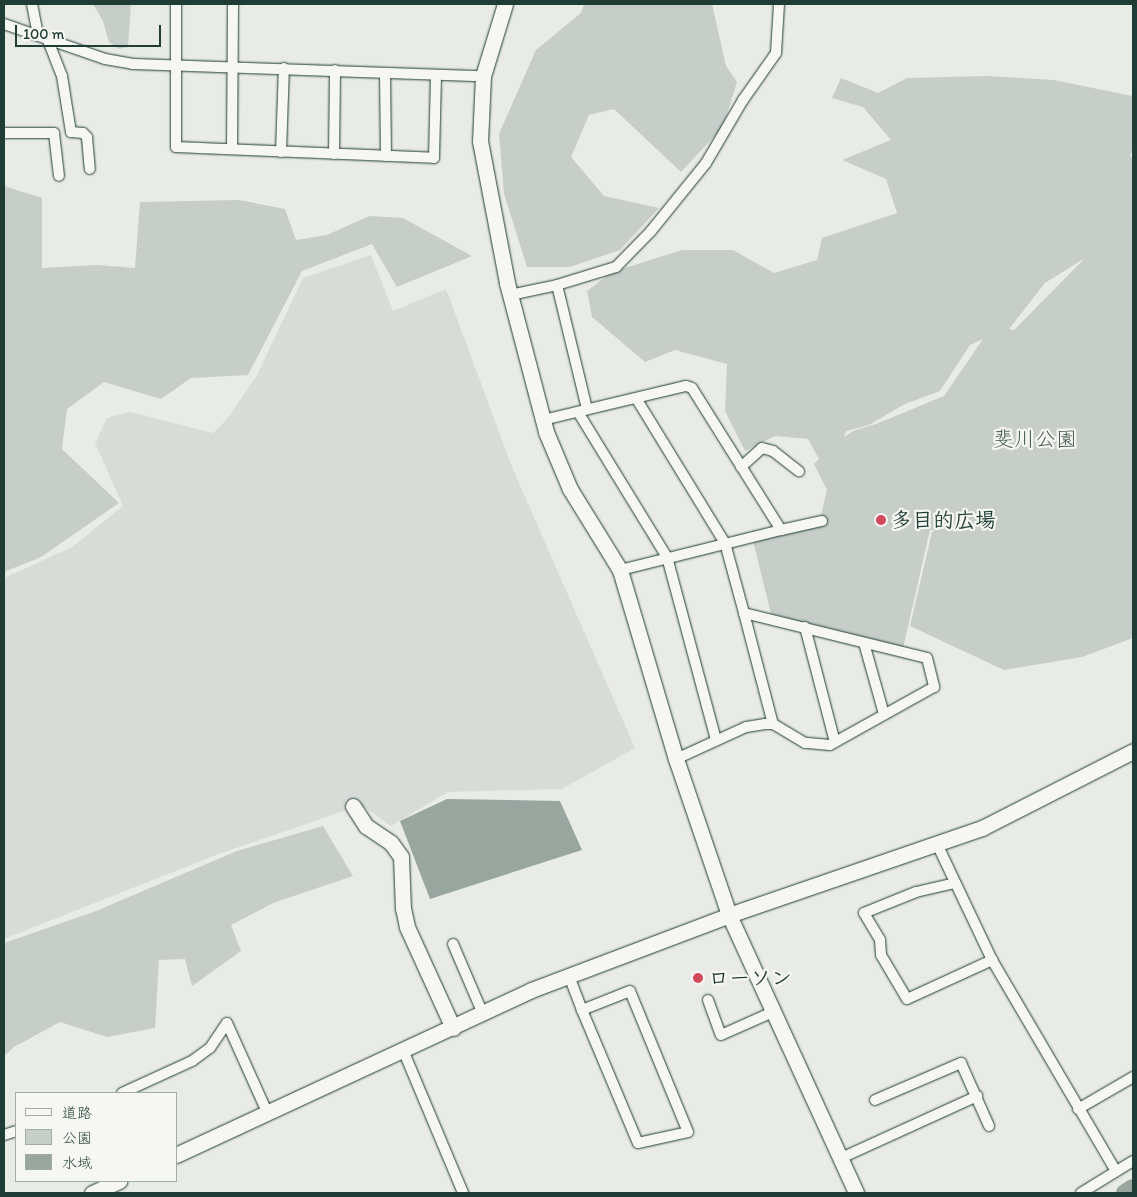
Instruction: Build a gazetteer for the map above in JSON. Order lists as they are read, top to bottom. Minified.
{"parks":["斐川公園"],"places":["多目的広場","ローソン"],"legend":["道路","公園","水域"],"scale_bar":"100 m"}
